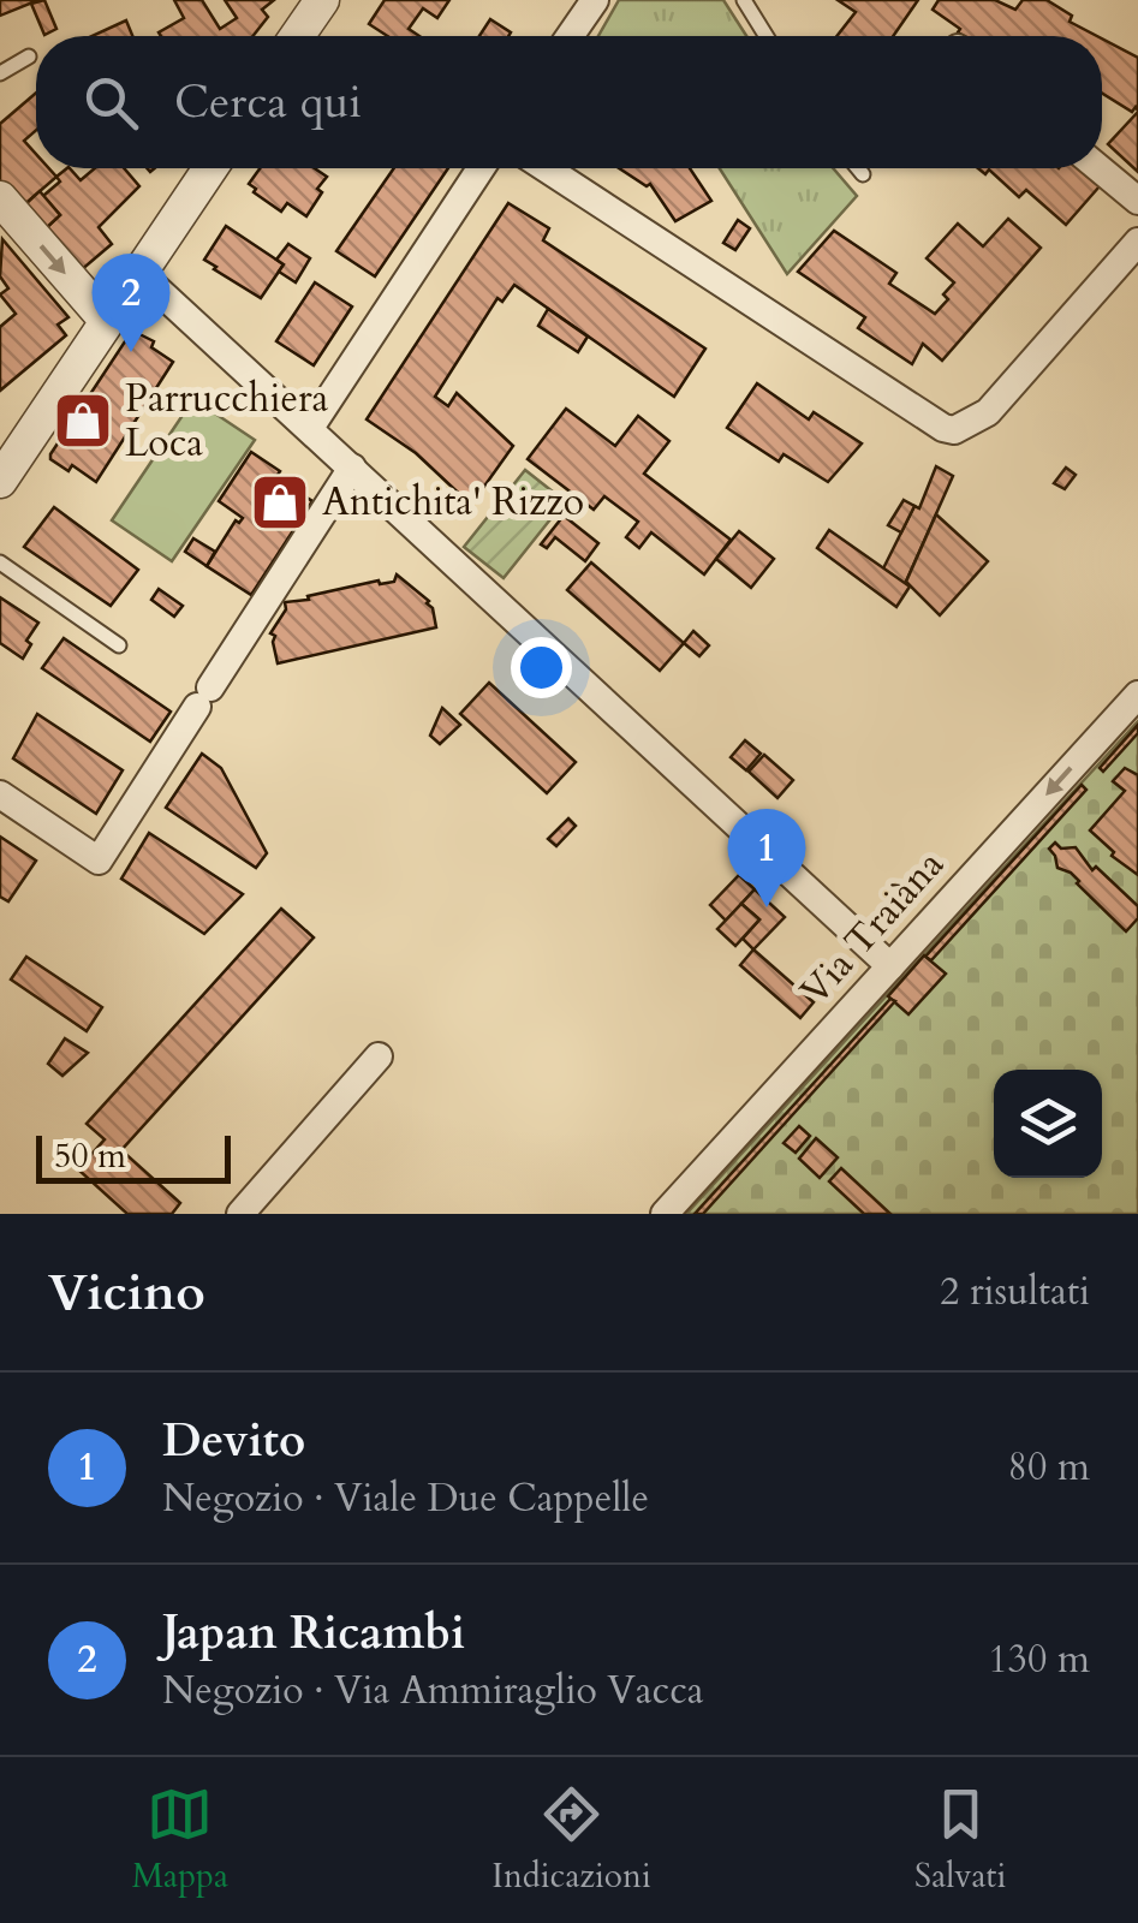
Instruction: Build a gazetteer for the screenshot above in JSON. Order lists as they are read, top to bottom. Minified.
{"streets":{"street":["Via Traiàna"]},"one_way":["Via Traiàna"],"places":{"shop":["Parrucchiera Loca","Antichita' Rizzo"]},"scale_bar":"50 m","page":{"search":"Cerca qui","pins":["2","1"],"scale":"50 m","heading":["Vicino","2 risultati"],"list":[{"mark":"1","name":"Devito","note":"Negozio · Viale Due Cappelle","value":"80 m"},{"mark":"2","name":"Japan Ricambi","note":"Negozio · Via Ammiraglio Vacca","value":"130 m"}],"nav":["Mappa","Indicazioni","Salvati"]}}
